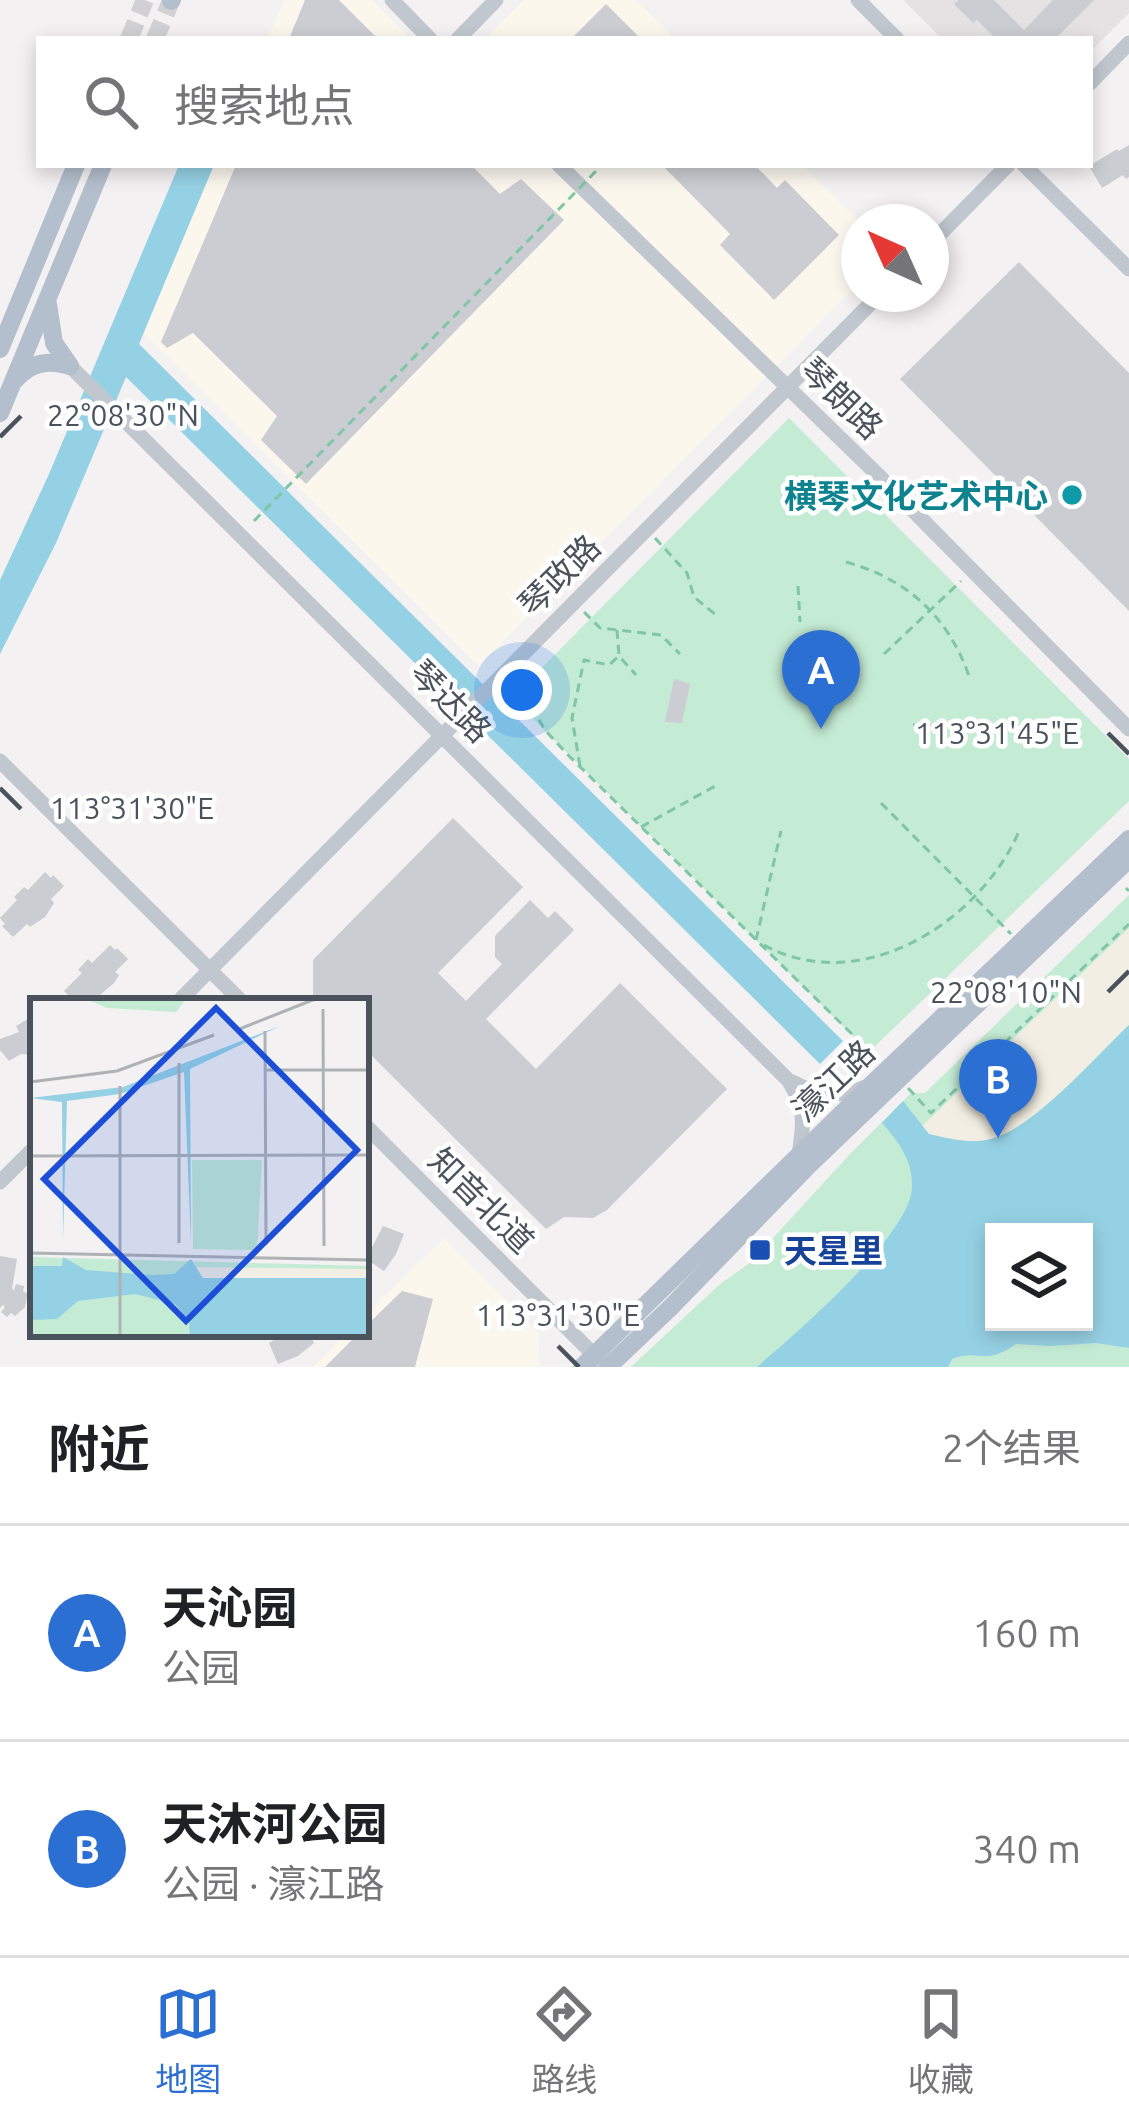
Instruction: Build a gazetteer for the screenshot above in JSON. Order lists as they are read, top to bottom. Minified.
{"streets":{"main road":["濠江路"],"street":["琴朗路","琴政路","琴达路","知音北道"]},"crossings":[["琴朗路","琴政路"],["琴政路","琴达路"],["濠江路","知音北道"]],"places":{"other":["横琴文化艺术中心"],"transit":["天星里"]},"north":"top left","page":{"search":"搜索地点","pins":["A","B"],"heading":["附近","2个结果"],"list":[{"mark":"A","name":"天沁园","note":"公园","value":"160 m"},{"mark":"B","name":"天沐河公园","note":"公园 · 濠江路","value":"340 m"}],"nav":["地图","路线","收藏"]},"coordinates":["22°08'30\"N","113°31'45\"E","113°31'30\"E","22°08'10\"N"]}
